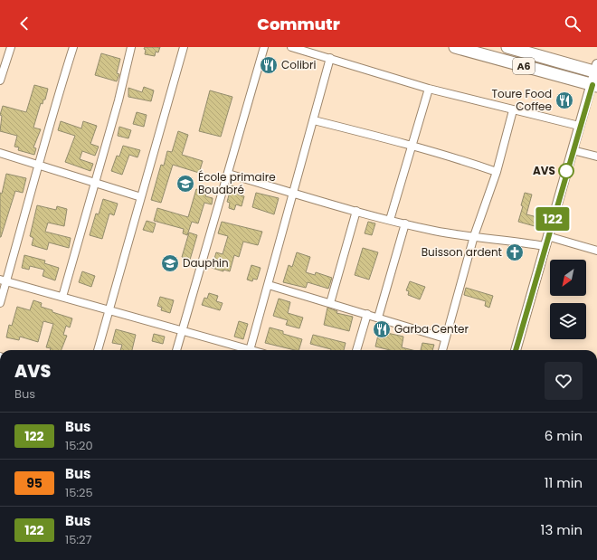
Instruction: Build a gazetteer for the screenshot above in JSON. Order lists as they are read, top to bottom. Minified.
{"streets":{"highway":["A6"]},"places":{"restaurant":["Colibri","Toure Food Coffee","Garba Center"],"other":["AVS"],"school or university":["École primaire Bouabré","Dauphin"],"church":["Buisson ardent"]},"lines":["bus line 122"],"north":"bottom left","page":{"header":"Commutr","on_map":"122","heading":["AVS","Bus"],"list":[{"mark":"122","name":"Bus","note":"15:20","value":"6 min"},{"mark":"95","name":"Bus","note":"15:25","value":"11 min"},{"mark":"122","name":"Bus","note":"15:27","value":"13 min"}]}}
